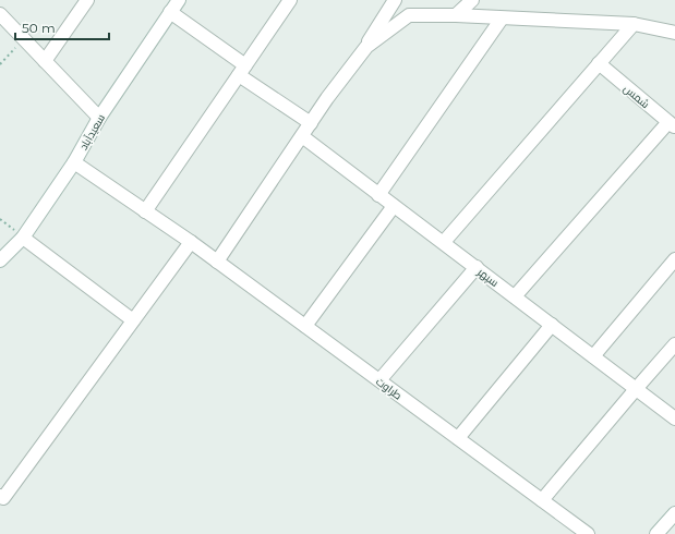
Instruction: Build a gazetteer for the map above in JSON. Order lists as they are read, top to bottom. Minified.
{"streets":{"street":["شمس","سعیدآباد","سپهر","طراوت"]},"crossings":[["سعیدآباد","طراوت"]],"scale_bar":"50 m"}
